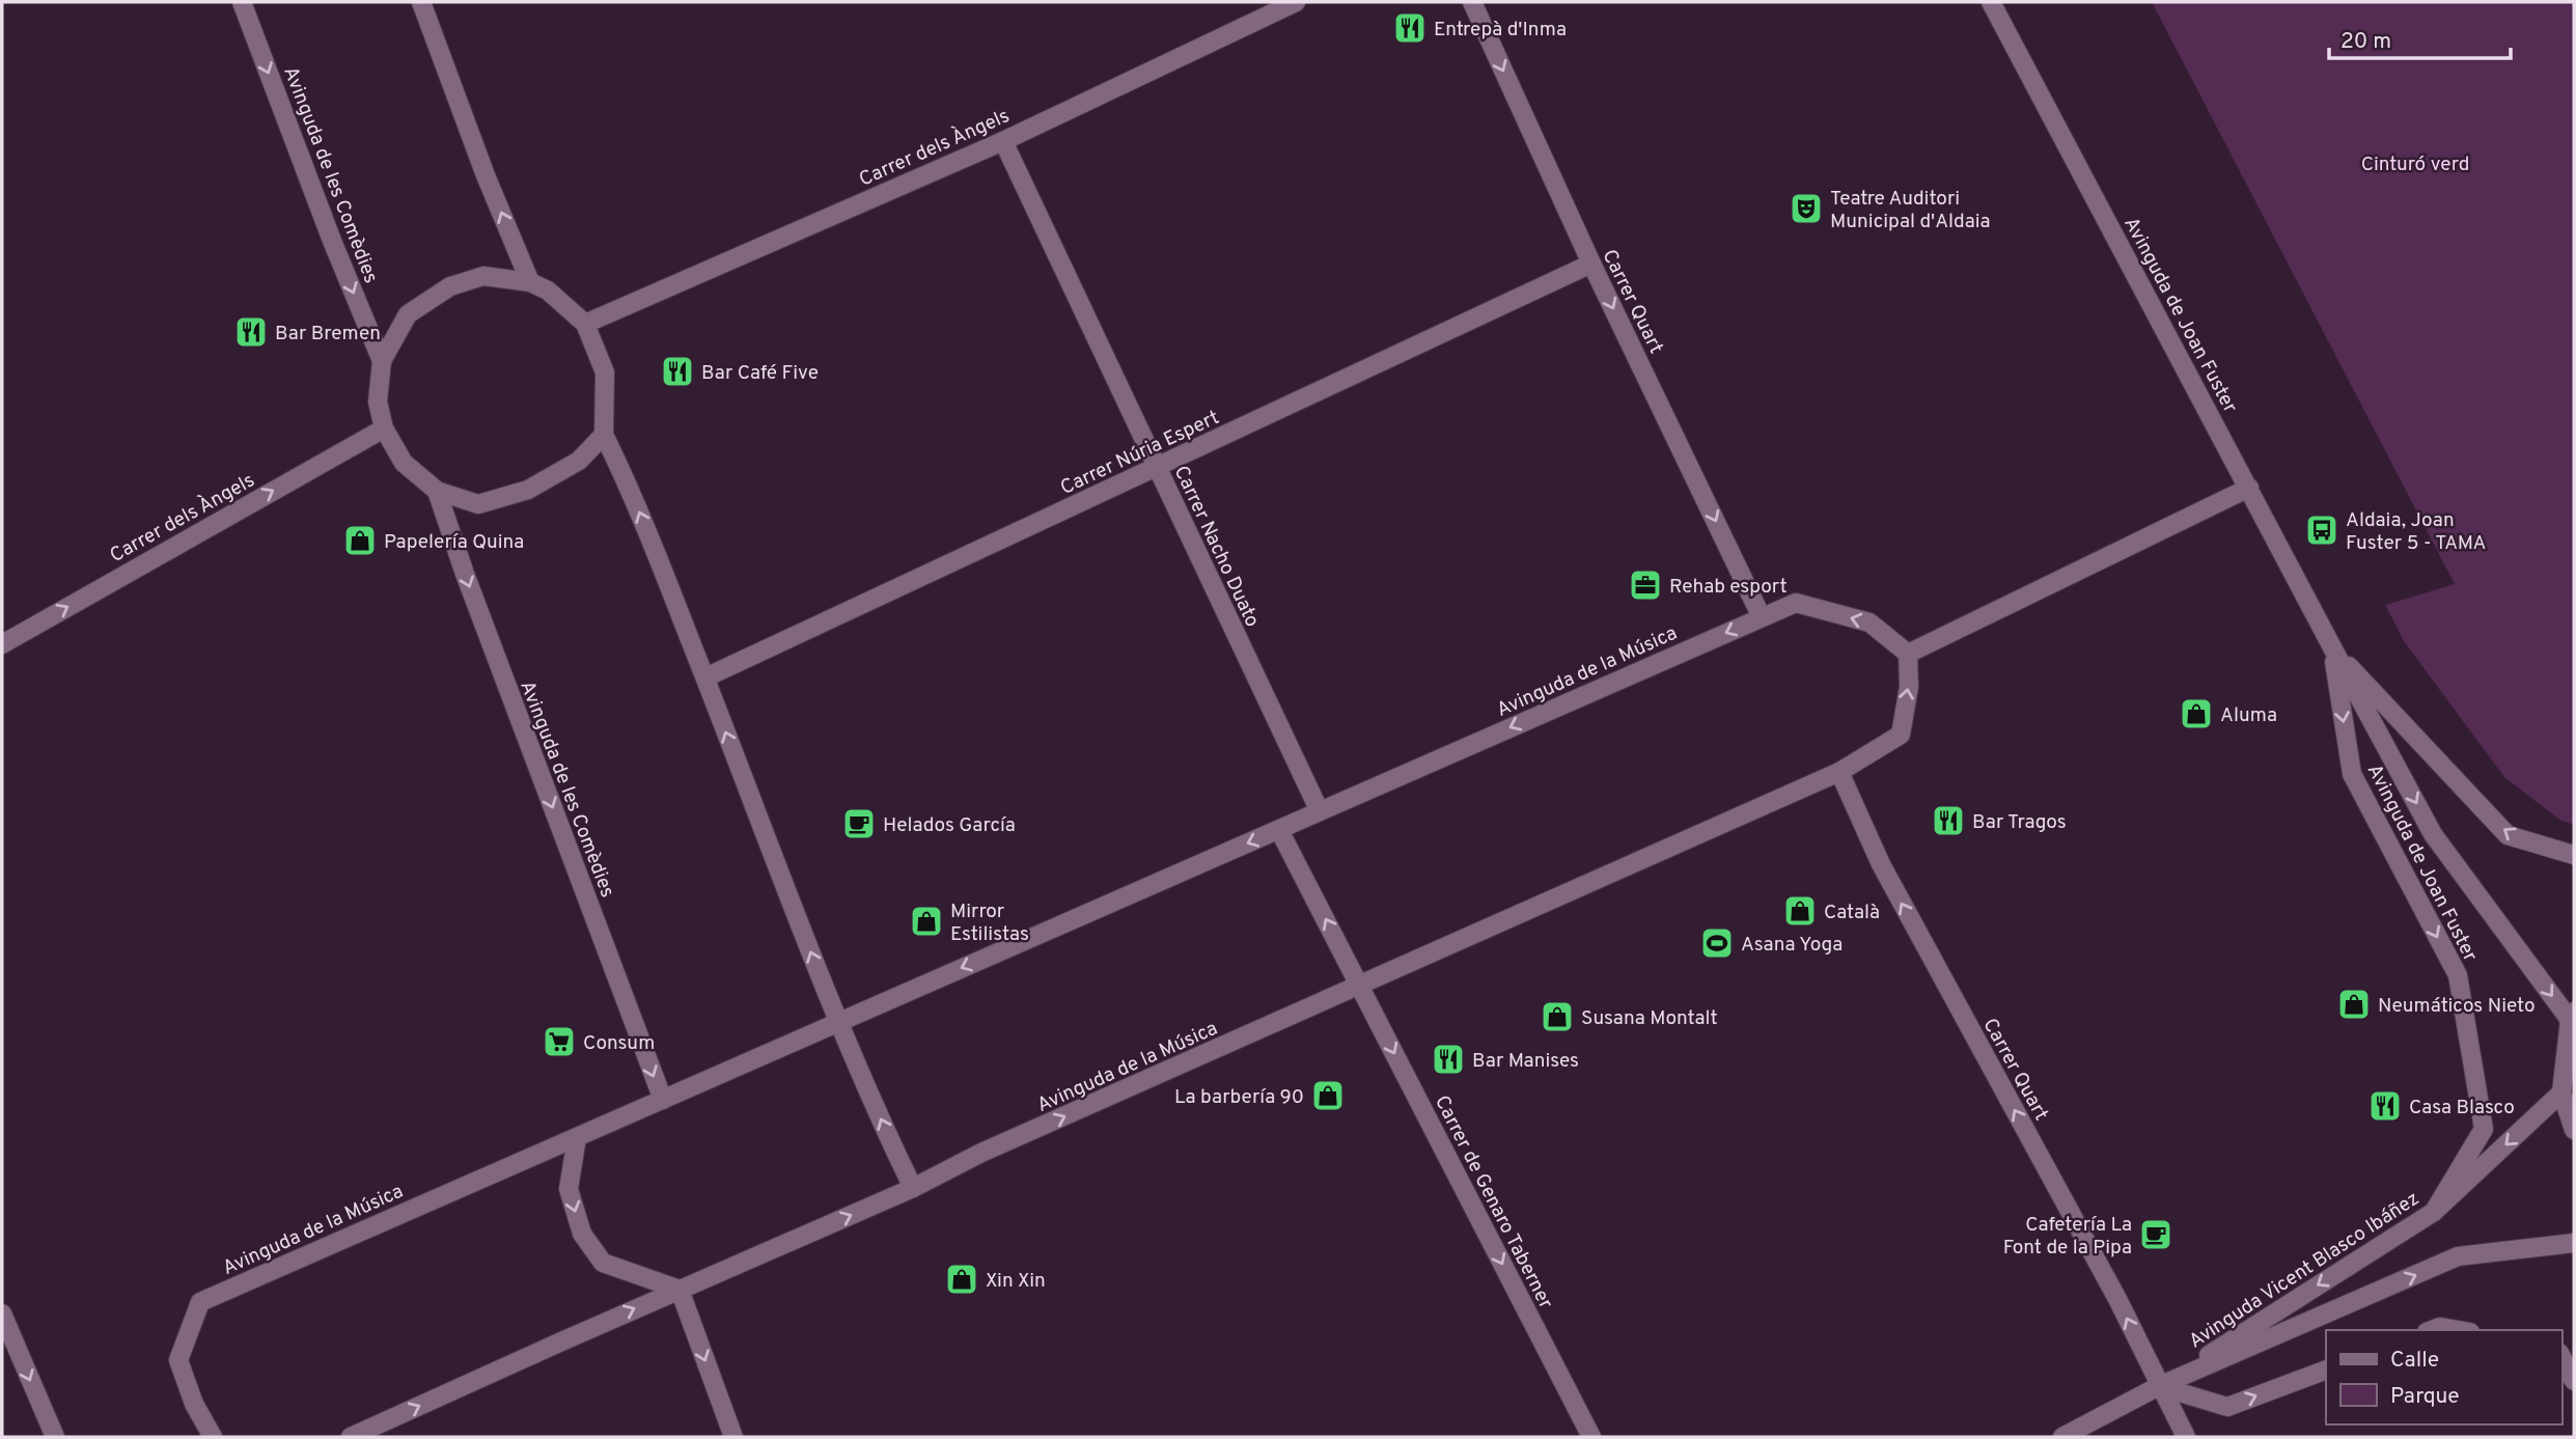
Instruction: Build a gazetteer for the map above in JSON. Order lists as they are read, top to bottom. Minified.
{"streets":{"street":["Carrer dels Àngels","Avinguda de les Comèdies","Carrer Quart","Avinguda de Joan Fuster","Carrer Núria Espert","Carrer Nacho Duato","Avinguda de la Música","Carrer de Genaro Taberner","Avinguda Vicent Blasco Ibáñez"]},"crossings":[["Carrer dels Àngels","Avinguda de les Comèdies"],["Carrer dels Àngels","Carrer Nacho Duato"],["Avinguda de les Comèdies","Avinguda de la Música"],["Carrer Quart","Carrer Núria Espert"],["Carrer Quart","Avinguda de la Música"],["Carrer Quart","Avinguda Vicent Blasco Ibáñez"],["Avinguda de Joan Fuster","Avinguda Vicent Blasco Ibáñez"],["Carrer Núria Espert","Carrer Nacho Duato"],["Carrer Nacho Duato","Avinguda de la Música"],["Avinguda de la Música","Carrer de Genaro Taberner"]],"one_way":["Carrer dels Àngels","Avinguda de les Comèdies","Carrer de Genaro Taberner"],"parks":["Cinturó verd"],"places":{"restaurant":["Entrepà d'Inma","Bar Bremen","Bar Café Five","Bar Tragos","Bar Manises","Casa Blasco"],"theatre":["Teatre Auditori Municipal d'Aldaia"],"bus stop":["Aldaia, Joan Fuster 5 - TAMA"],"shop":["Papelería Quina","Aluma","Català","Mirror Estilistas","Neumáticos Nieto","Susana Montalt","La barbería 90","Xin Xin"],"office":["Rehab esport"],"cafe":["Helados García","Cafetería La Font de la Pipa"],"sports":["Asana Yoga"],"supermarket":["Consum"]},"legend":["Calle","Parque"],"scale_bar":"20 m"}
